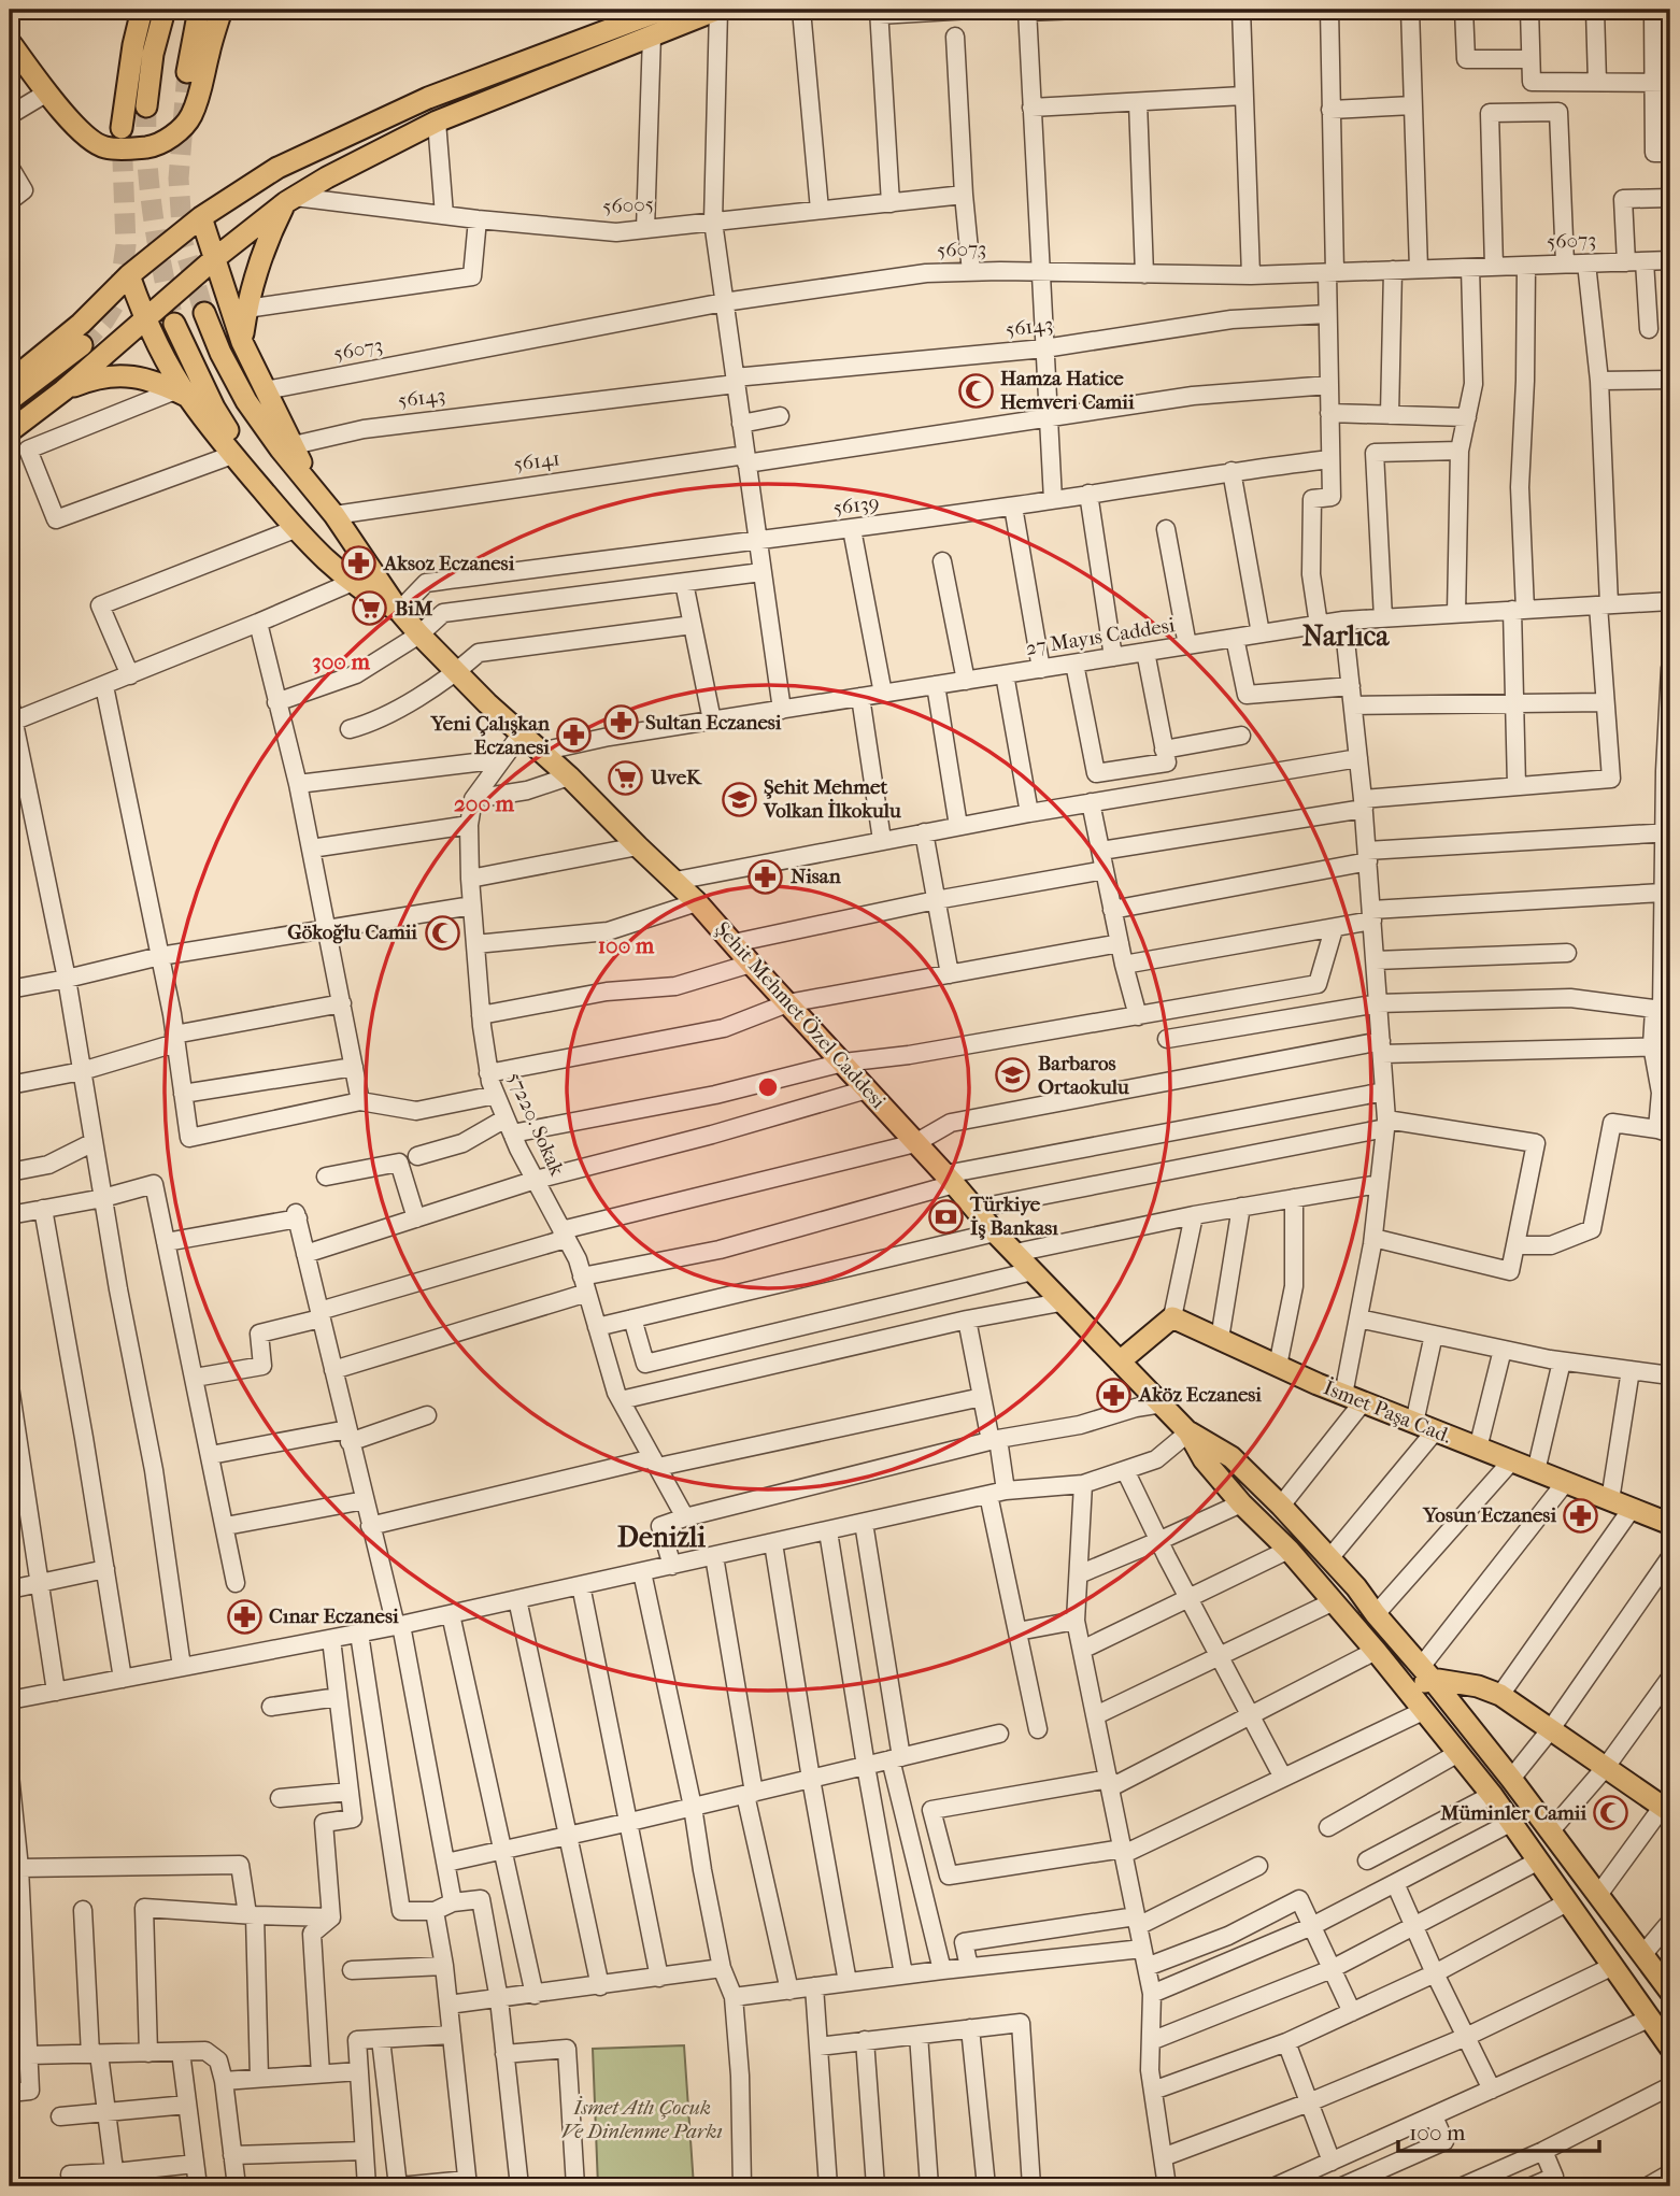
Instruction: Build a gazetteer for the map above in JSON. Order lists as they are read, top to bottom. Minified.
{"streets":{"main road":["Şehit Mehmet Özel Caddesi","İsmet Paşa Cad."],"street":["56005","56073","56143","56141","56139","27 Mayıs Caddesi","57220. Sokak"]},"crossings":[["56139","Şehit Mehmet Özel Caddesi"],["27 Mayıs Caddesi","Şehit Mehmet Özel Caddesi"],["Şehit Mehmet Özel Caddesi","57220. Sokak"]],"districts":["Narlıca","Denizli"],"parks":["İsmet Atlı Çocuk Ve Dinlenme Parkı"],"places":{"mosque":["Hamza Hatice Hemveri Camii","Gökoğlu Camii","Müminler Camii"],"pharmacy":["Aksoz Eczanesi","Sultan Eczanesi","Yeni Çalışkan Eczanesi","Nisan","Aköz Eczanesi","Yosun Eczanesi","Cınar Eczanesi"],"supermarket":["BiM","UveK"],"school or university":["Şehit Mehmet Volkan İlkokulu","Barbaros Ortaokulu"],"bank":["Türkiye İş Bankası"]},"scale_bar":"100 m","rings":["300 m","200 m","100 m"]}
